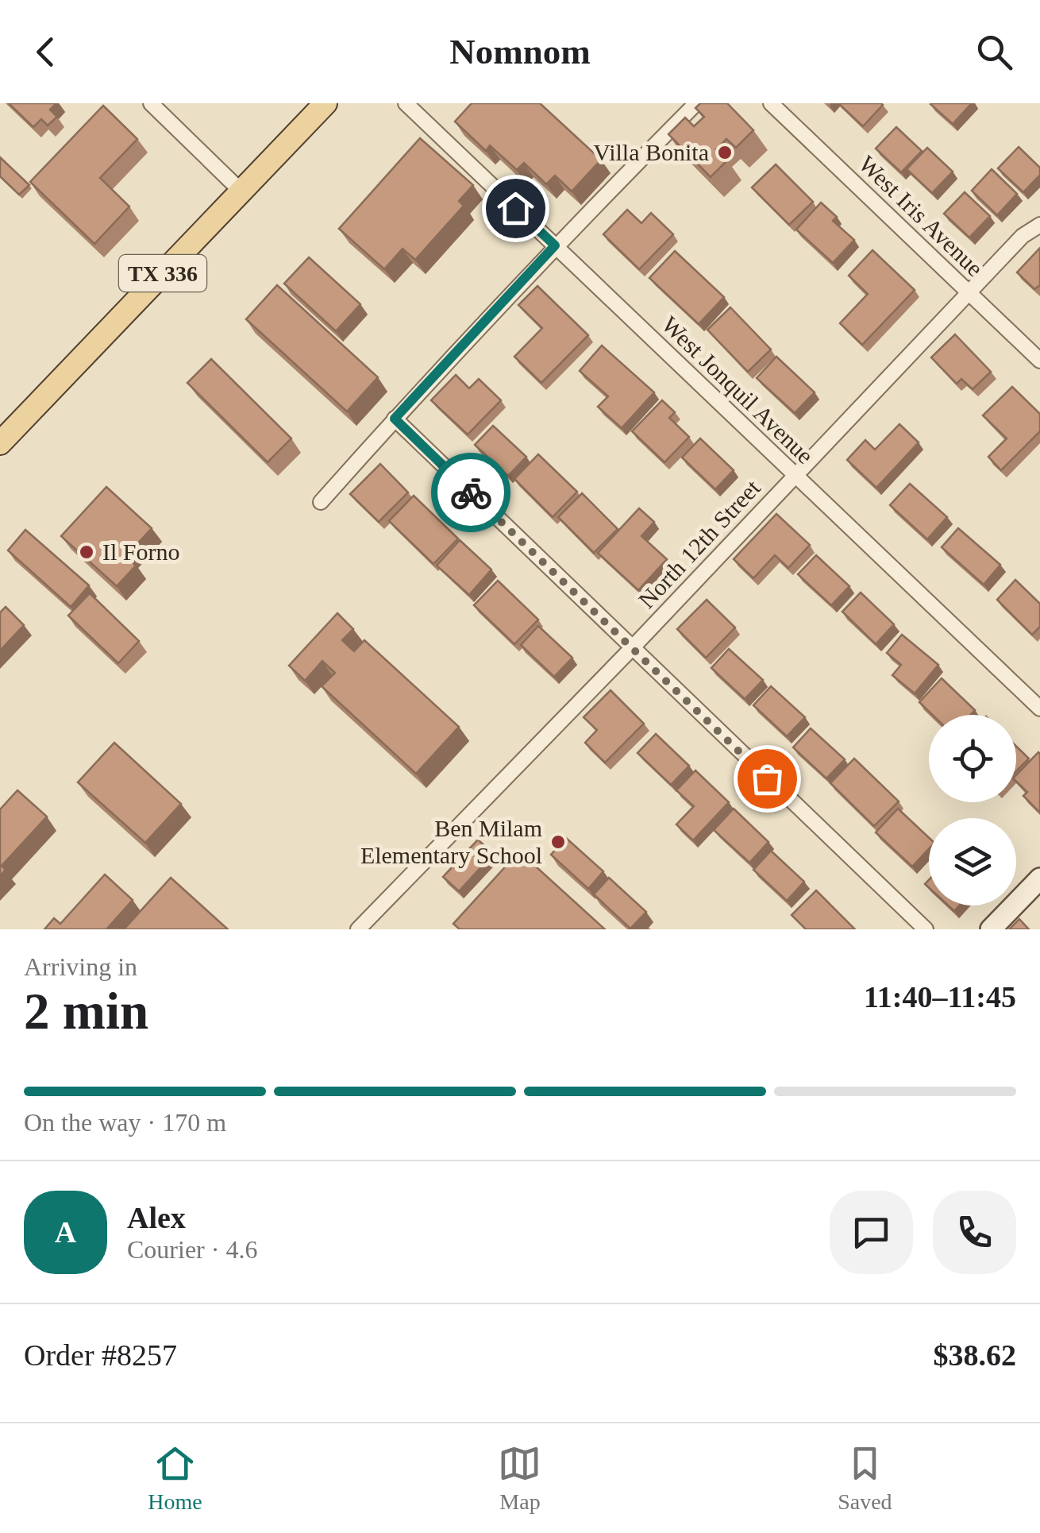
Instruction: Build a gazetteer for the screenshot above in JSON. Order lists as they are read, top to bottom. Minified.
{"streets":{"main road":["TX 336"],"street":["West Iris Avenue","West Jonquil Avenue","North 12th Street"]},"crossings":[["West Iris Avenue","North 12th Street"],["West Jonquil Avenue","North 12th Street"]],"places":["Villa Bonita","Il Forno","Ben Milam Elementary School"],"page":{"header":"Nomnom","heading":["2 min","Arriving in","11:40–11:45"],"panel":["Alex","Courier · 4.6","Order #8257","$38.62"],"bar":"On the way · 170 m","round":"A","tabs":["Home","Map","Saved"]}}
